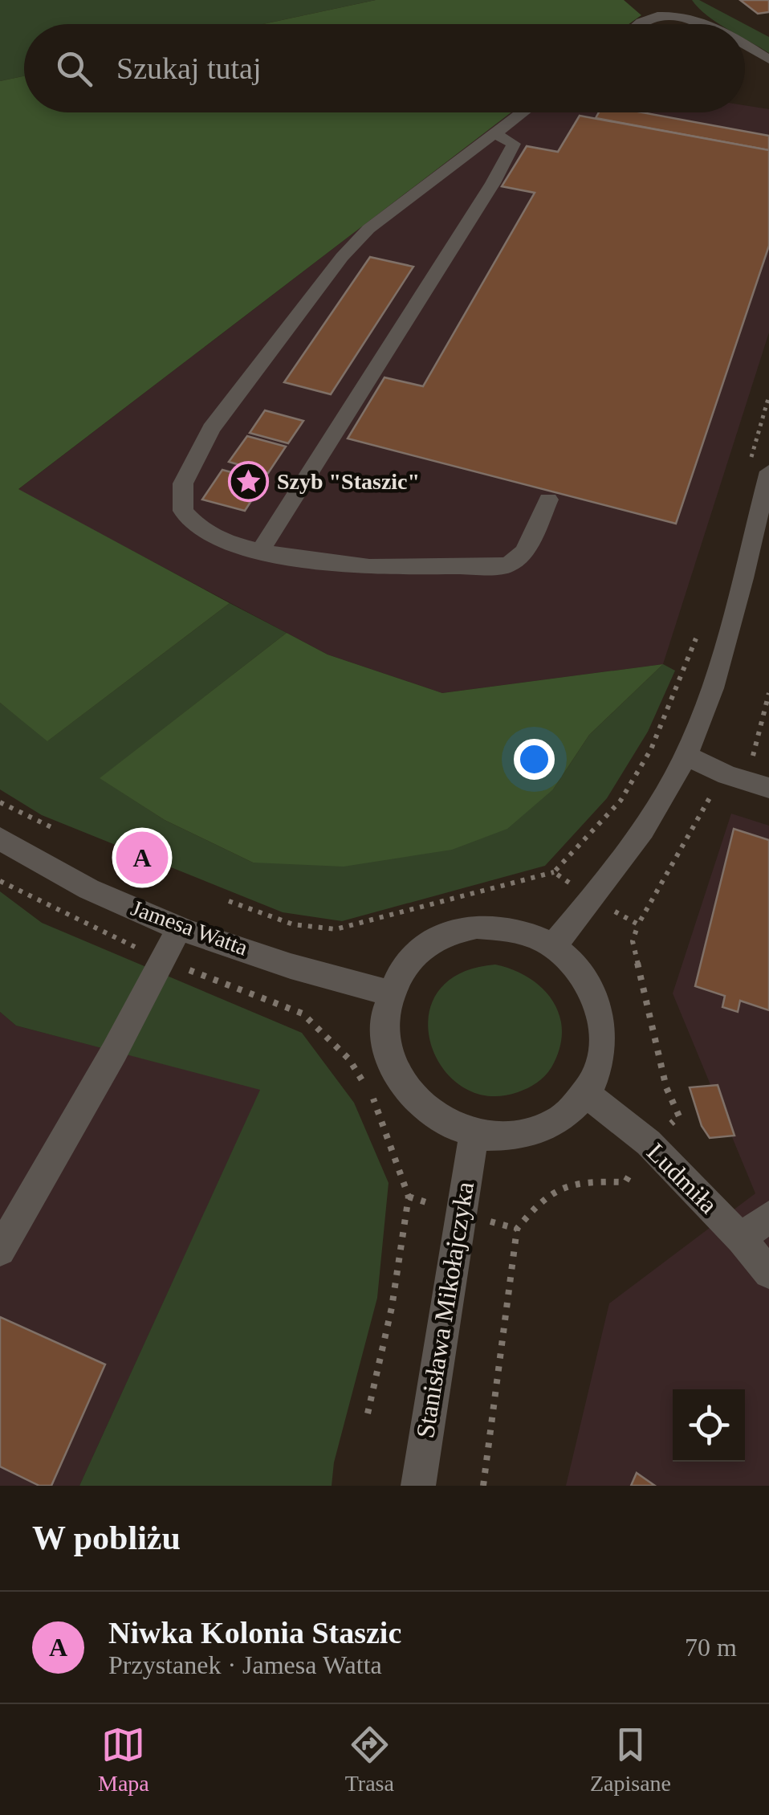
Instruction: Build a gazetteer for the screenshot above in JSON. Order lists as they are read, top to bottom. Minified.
{"streets":{"street":["Jamesa Watta","Ludmiła","Stanisława Mikołajczyka"]},"crossings":[["Jamesa Watta","Ludmiła"],["Jamesa Watta","Stanisława Mikołajczyka"],["Ludmiła","Stanisława Mikołajczyka"]],"places":{"place":["Szyb \"Staszic\""]},"page":{"search":"Szukaj tutaj","pins":"A","heading":"W pobliżu","list":[{"mark":"A","name":"Niwka Kolonia Staszic","note":"Przystanek · Jamesa Watta","value":"70 m"}],"nav":["Mapa","Trasa","Zapisane"]}}
